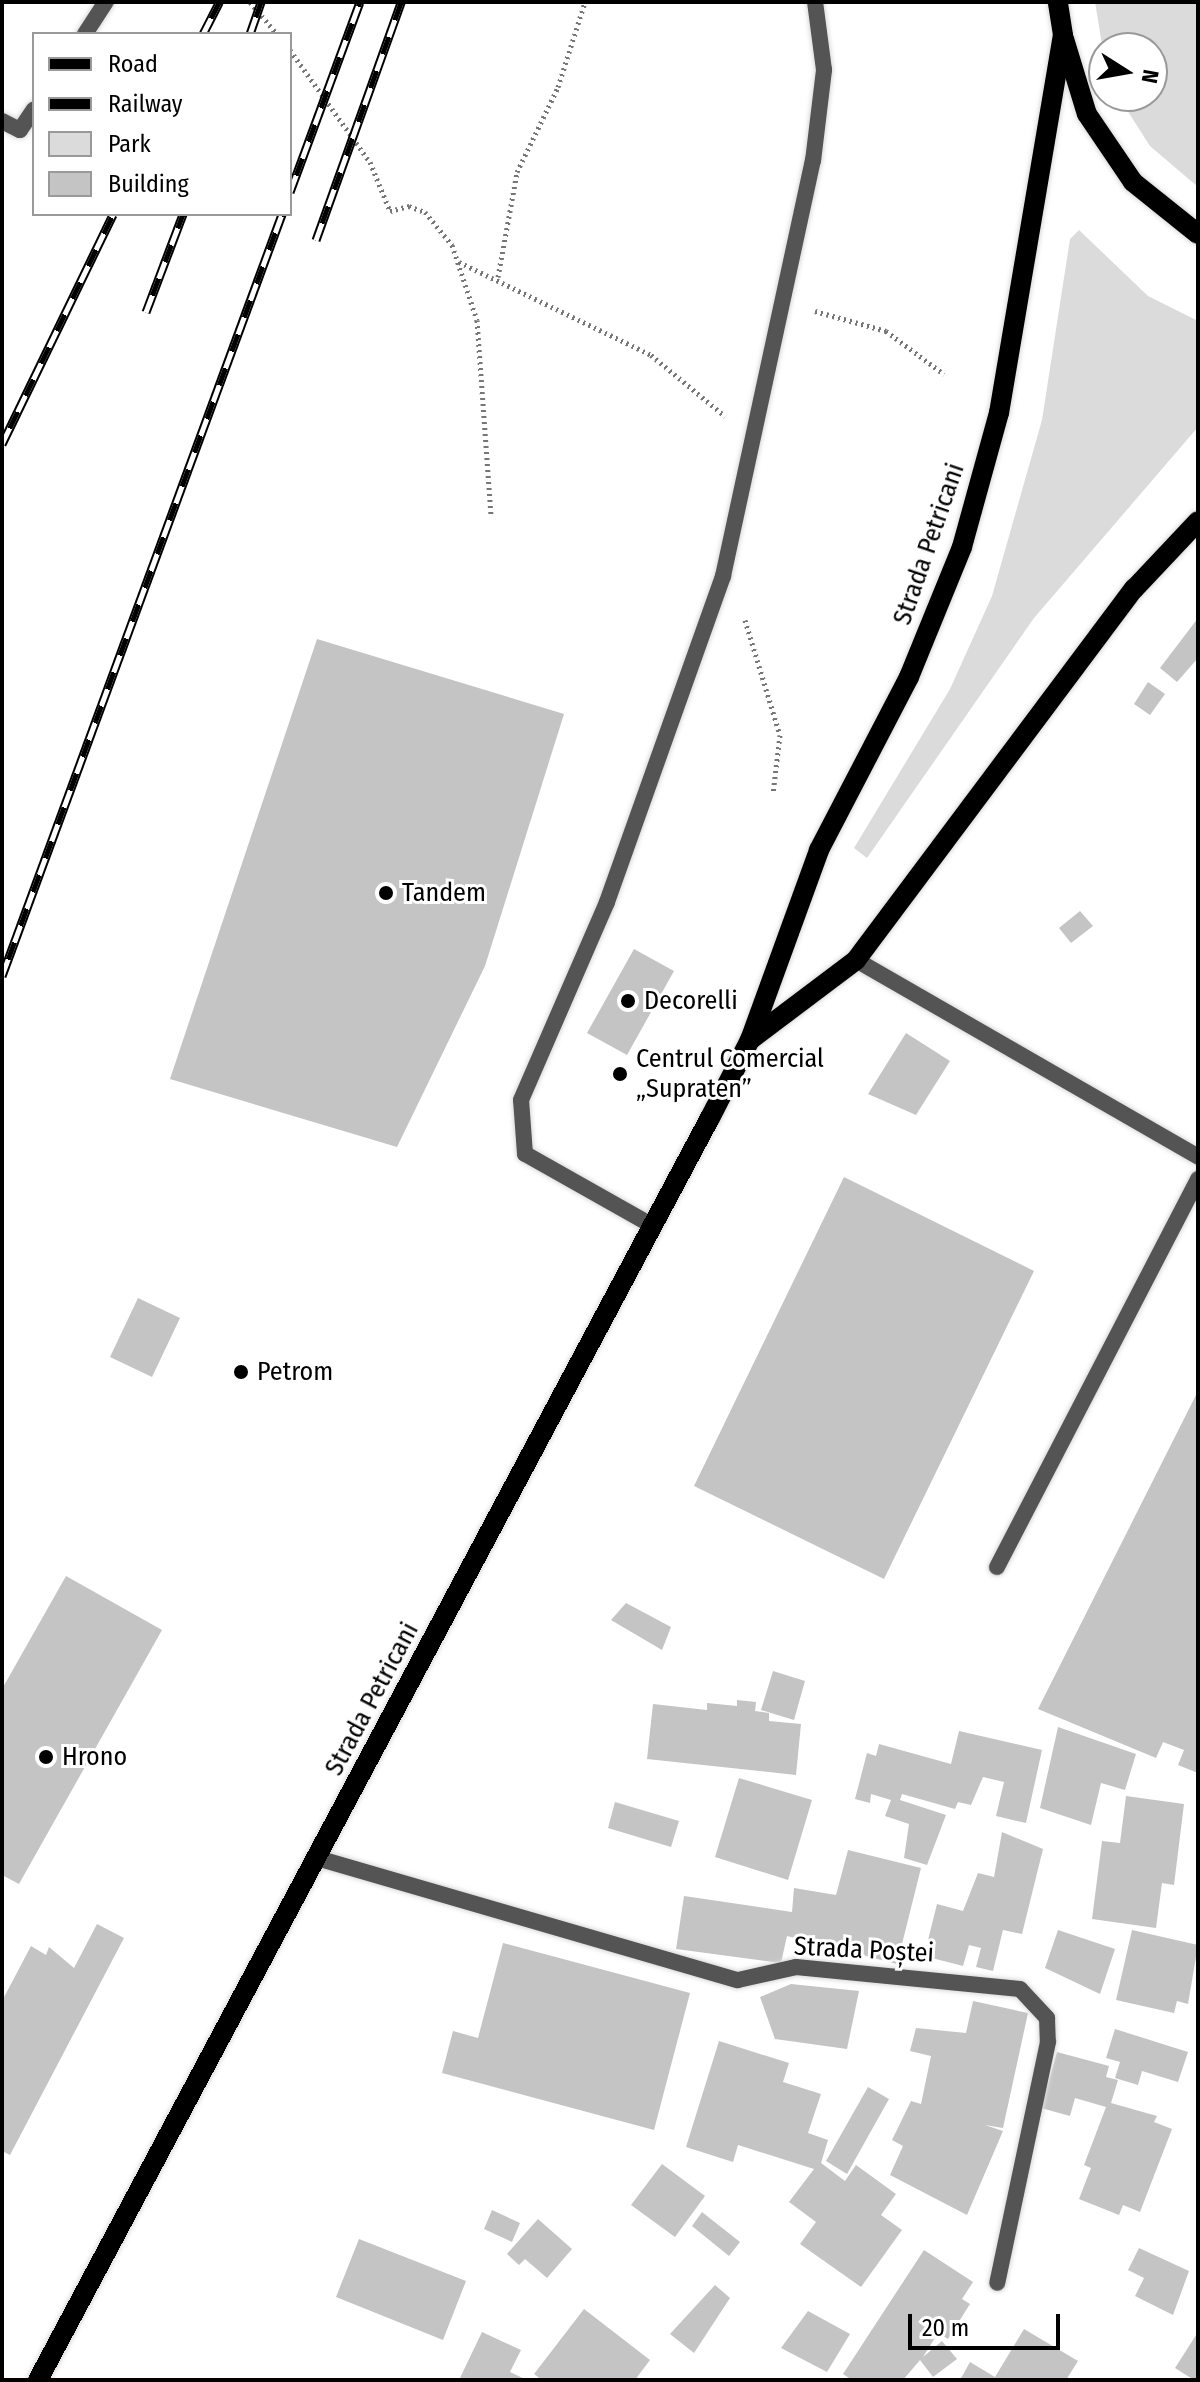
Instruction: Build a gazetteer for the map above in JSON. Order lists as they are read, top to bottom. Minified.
{"streets":{"main road":["Strada Petricani"],"lane":["Strada Poștei"]},"crossings":[["Strada Petricani","Strada Poștei"]],"places":["Tandem","Decorelli","Centrul Comercial „Supraten”","Petrom","Hrono"],"legend":["Road","Railway","Park","Building"],"scale_bar":"20 m","north":"right"}
